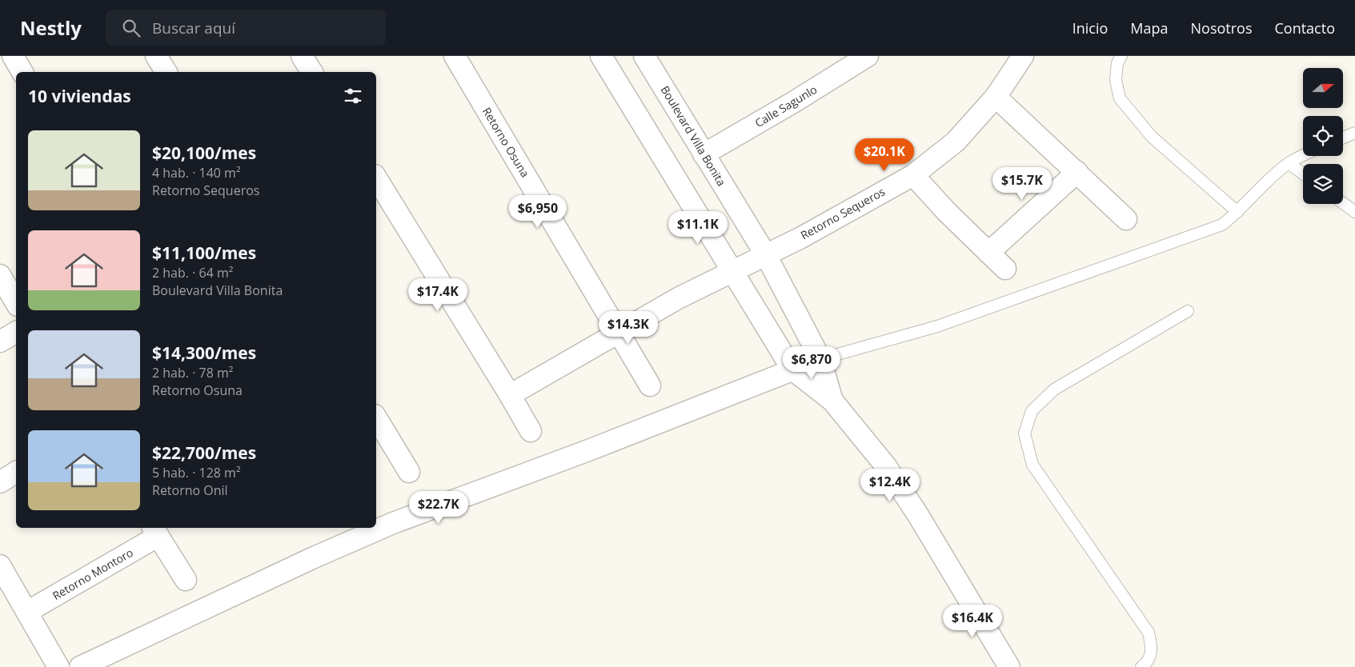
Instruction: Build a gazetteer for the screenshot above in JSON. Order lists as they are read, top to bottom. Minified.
{"streets":{"street":["Calle Sagunlo","Boulevard Villa Bonita","Retorno Osuna","Retorno Sequeros","Retorno Montoro"]},"crossings":[["Calle Sagunlo","Boulevard Villa Bonita"],["Boulevard Villa Bonita","Retorno Sequeros"]],"north":"right","page":{"header":"Nestly","search":"Buscar aquí","nav":["Inicio","Mapa","Nosotros","Contacto"],"heading":"10 viviendas","list":[{"name":"$20,100/mes","note":"4 hab. · 140 m² · Retorno Sequeros"},{"name":"$11,100/mes","note":"2 hab. · 64 m² · Boulevard Villa Bonita"},{"name":"$14,300/mes","note":"2 hab. · 78 m² · Retorno Osuna"},{"name":"$22,700/mes","note":"5 hab. · 128 m² · Retorno Onil"}],"price":["$20.1K","$15.7K","$6,950","$11.1K","$17.4K","$14.3K","$6,870","$12.4K","$22.7K","$16.4K"]}}
